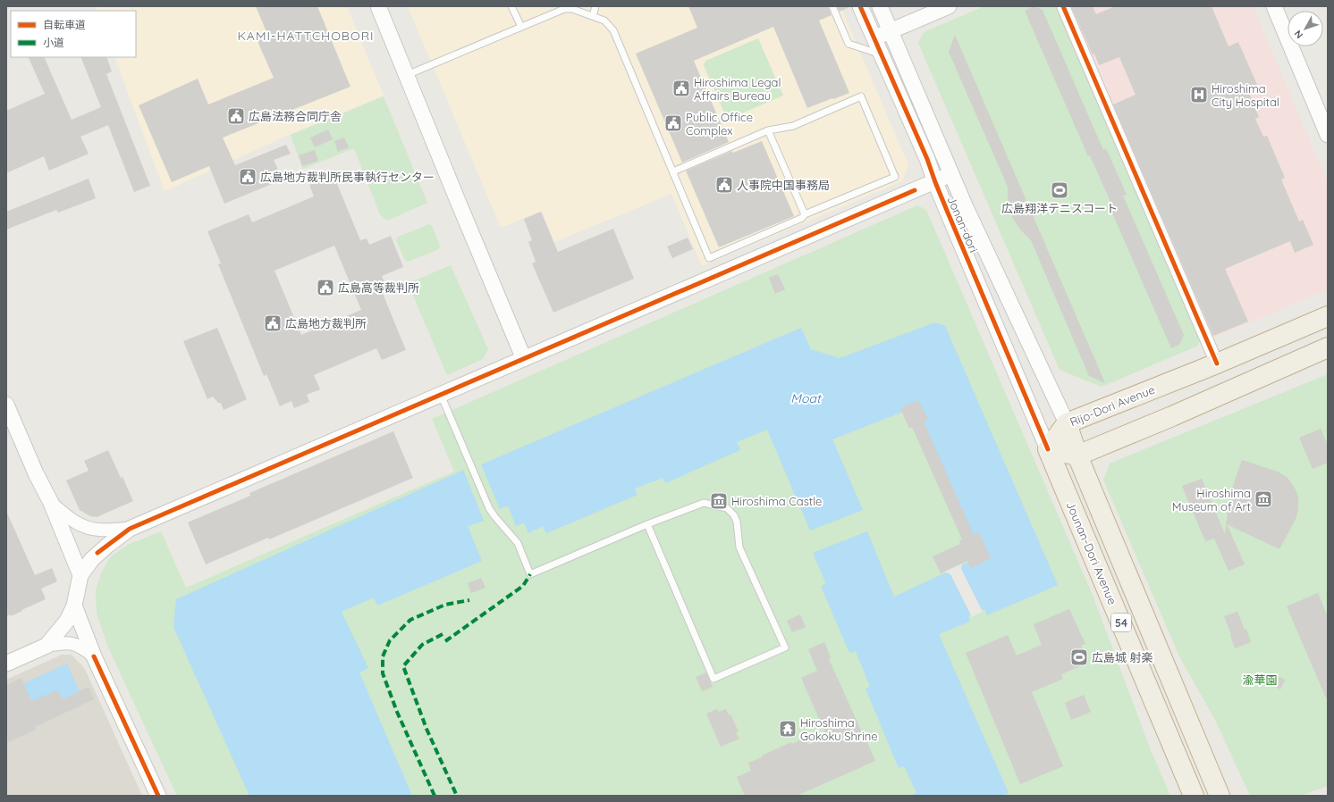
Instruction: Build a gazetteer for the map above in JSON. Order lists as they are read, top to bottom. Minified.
{"streets":{"highway":["Rijo-Dori Avenue","Jounan-Dori Avenue","54"],"street":["Jonan-dori"]},"crossings":[["Jonan-dori","Rijo-Dori Avenue"],["Jonan-dori","Jounan-Dori Avenue"],["Rijo-Dori Avenue","Jounan-Dori Avenue"]],"districts":["KAMI-HATTCHOBORI"],"water":["Moat"],"parks":["渝華園"],"places":{"public building":["Hiroshima Legal Affairs Bureau","広島法務合同庁舎","Public Office Complex","広島地方裁判所民事執行センター","人事院中国事務局","広島高等裁判所","広島地方裁判所"],"hospital":["Hiroshima City Hospital"],"sports":["広島翔洋テニスコート","広島城 射楽"],"museum":["Hiroshima Museum of Art","Hiroshima Castle"],"temple":["Hiroshima Gokoku Shrine"]},"legend":["自転車道","小道"],"north":"bottom left"}
